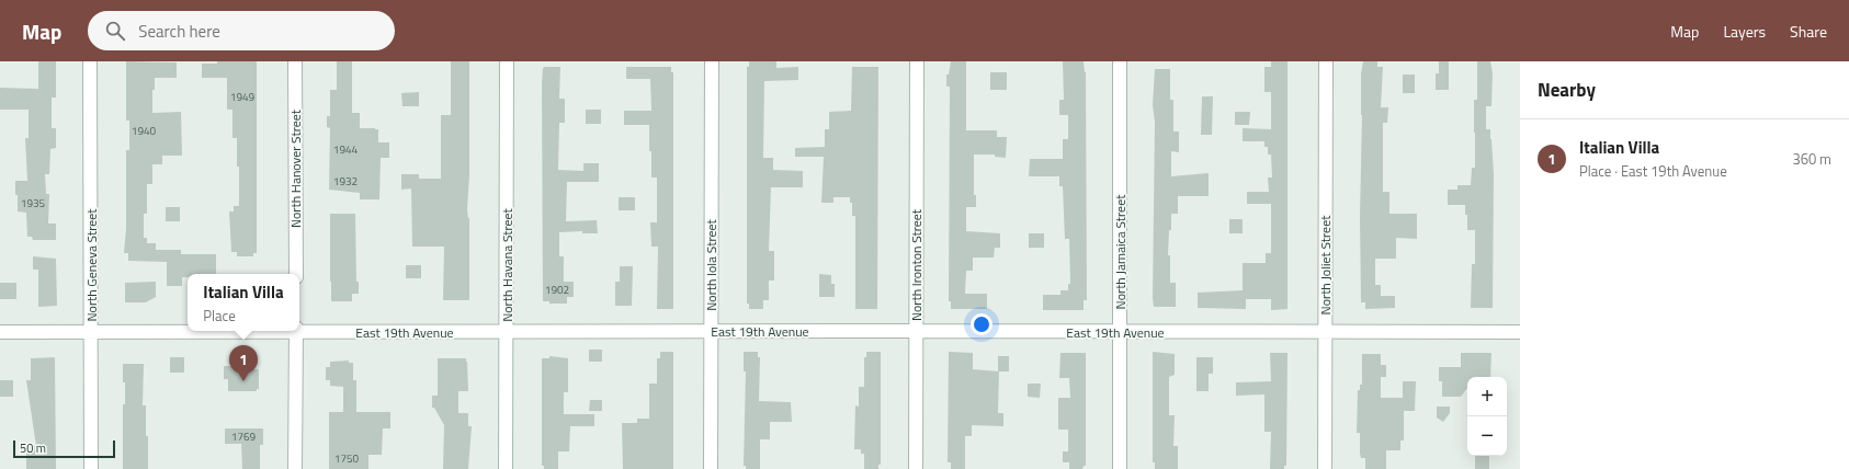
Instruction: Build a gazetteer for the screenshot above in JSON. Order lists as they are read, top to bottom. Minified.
{"streets":{"street":["North Hanover Street","North Jamaica Street","North Geneva Street","North Havana Street","North Iola Street","North Ironton Street","North Joliet Street","East 19th Avenue"]},"crossings":[["North Jamaica Street","East 19th Avenue"],["North Geneva Street","East 19th Avenue"],["North Havana Street","East 19th Avenue"],["North Iola Street","East 19th Avenue"],["North Ironton Street","East 19th Avenue"],["North Joliet Street","East 19th Avenue"]],"house_numbers":["1949","1940","1944","1932","1935","1902","1769","1750"],"scale_bar":"50 m","page":{"header":"Map","search":"Search here","nav":["Map","Layers","Share"],"heading":"Nearby","list":[{"mark":"1","name":"Italian Villa","note":"Place · East 19th Avenue","value":"360 m"}],"popup":["Italian Villa","Place"],"pins":"1","map_buttons":["+","−"],"scale":"50 m"}}
